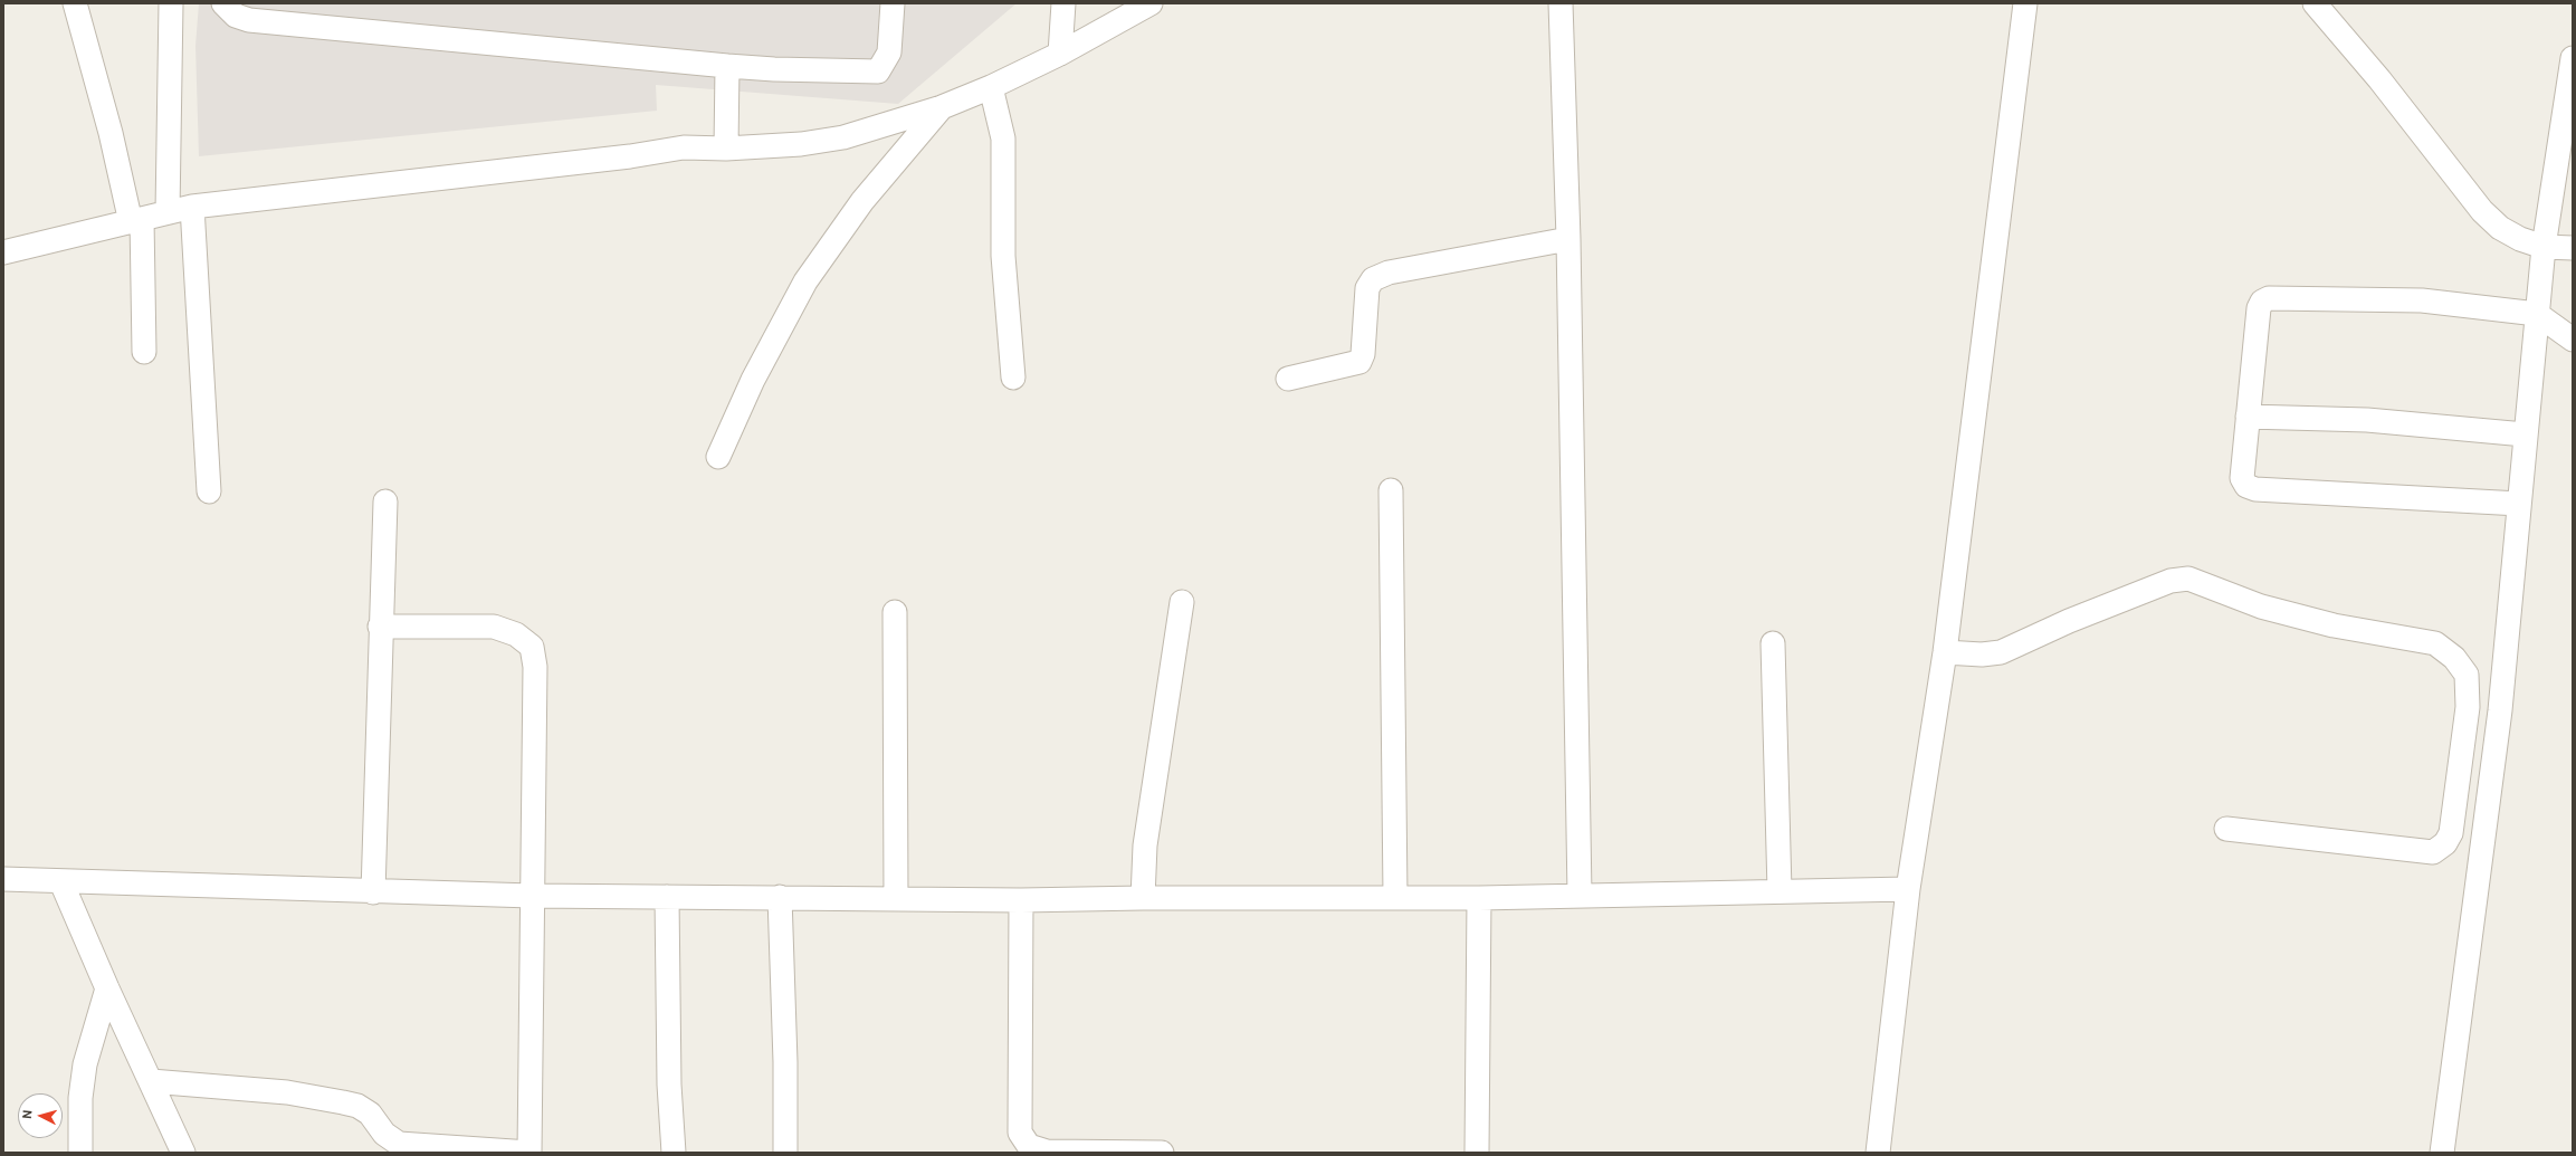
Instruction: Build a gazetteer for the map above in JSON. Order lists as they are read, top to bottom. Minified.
{"north":"left"}
